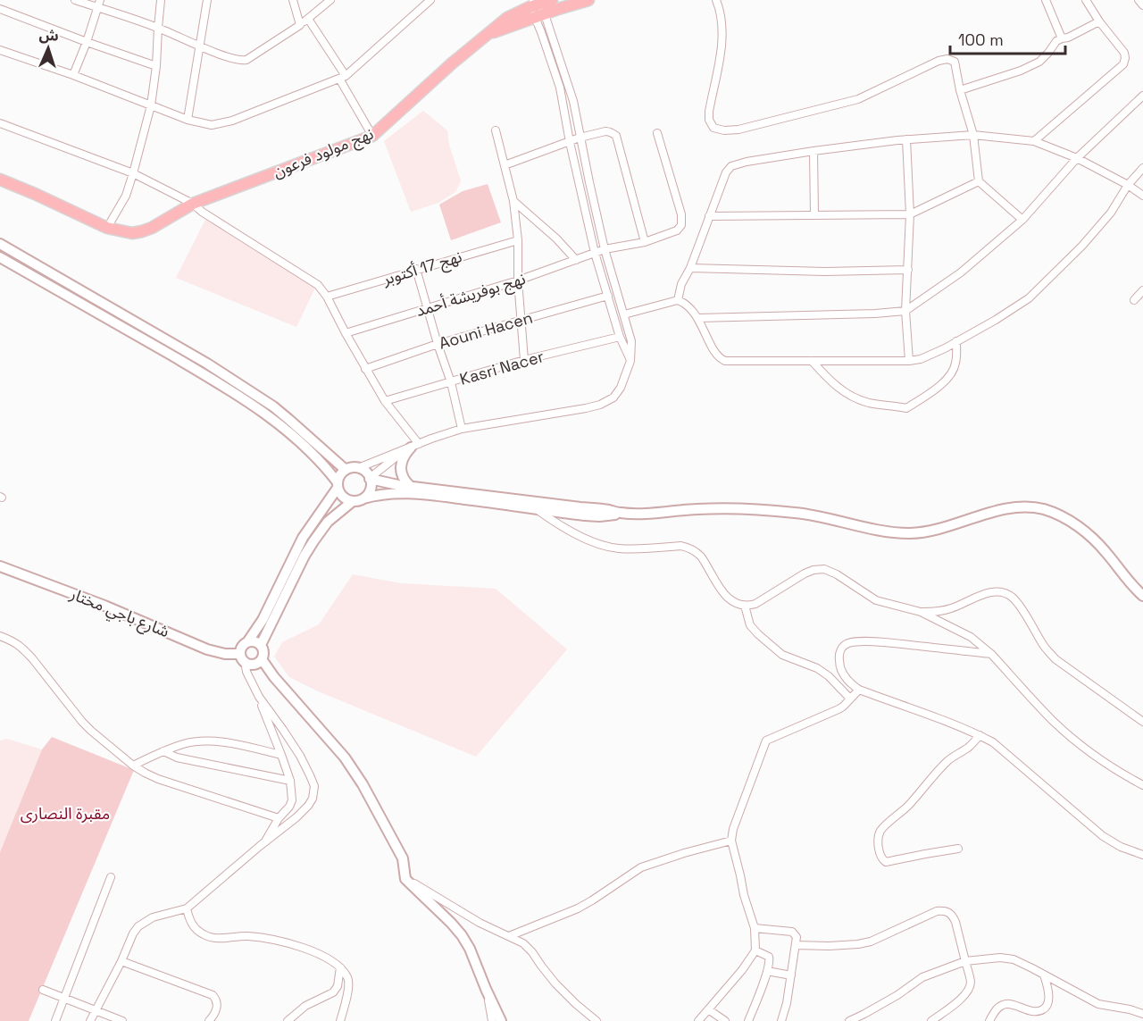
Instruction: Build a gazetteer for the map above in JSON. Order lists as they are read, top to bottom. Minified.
{"streets":{"main road":["نهج مولود فرعون"],"street":["نهج 17 أكتوبر","نهج بوفريشة أحمد","Aouni Hacen","Kasri Nacer","شارع باجي مختار"]},"parks":["مقبرة النصارى"],"scale_bar":"100 m","north":"top"}
